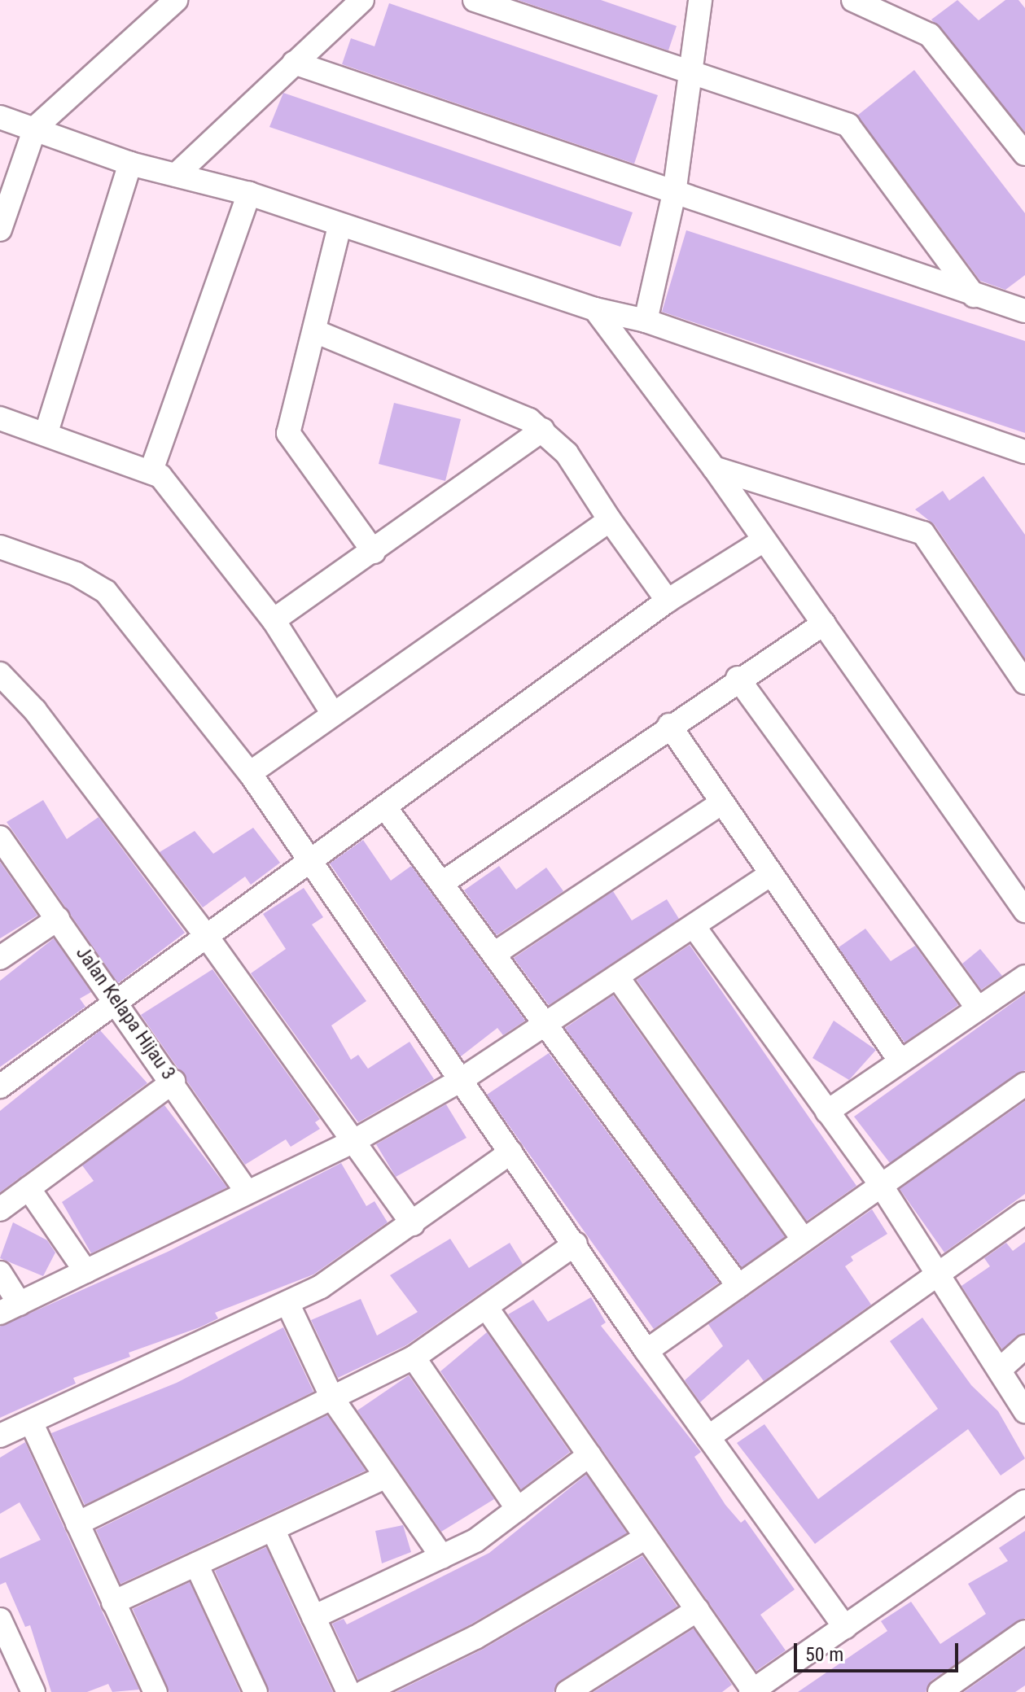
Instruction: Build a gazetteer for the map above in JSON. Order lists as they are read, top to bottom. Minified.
{"streets":{"street":["Jalan Kelapa Hijau 3"]},"scale_bar":"50 m"}
